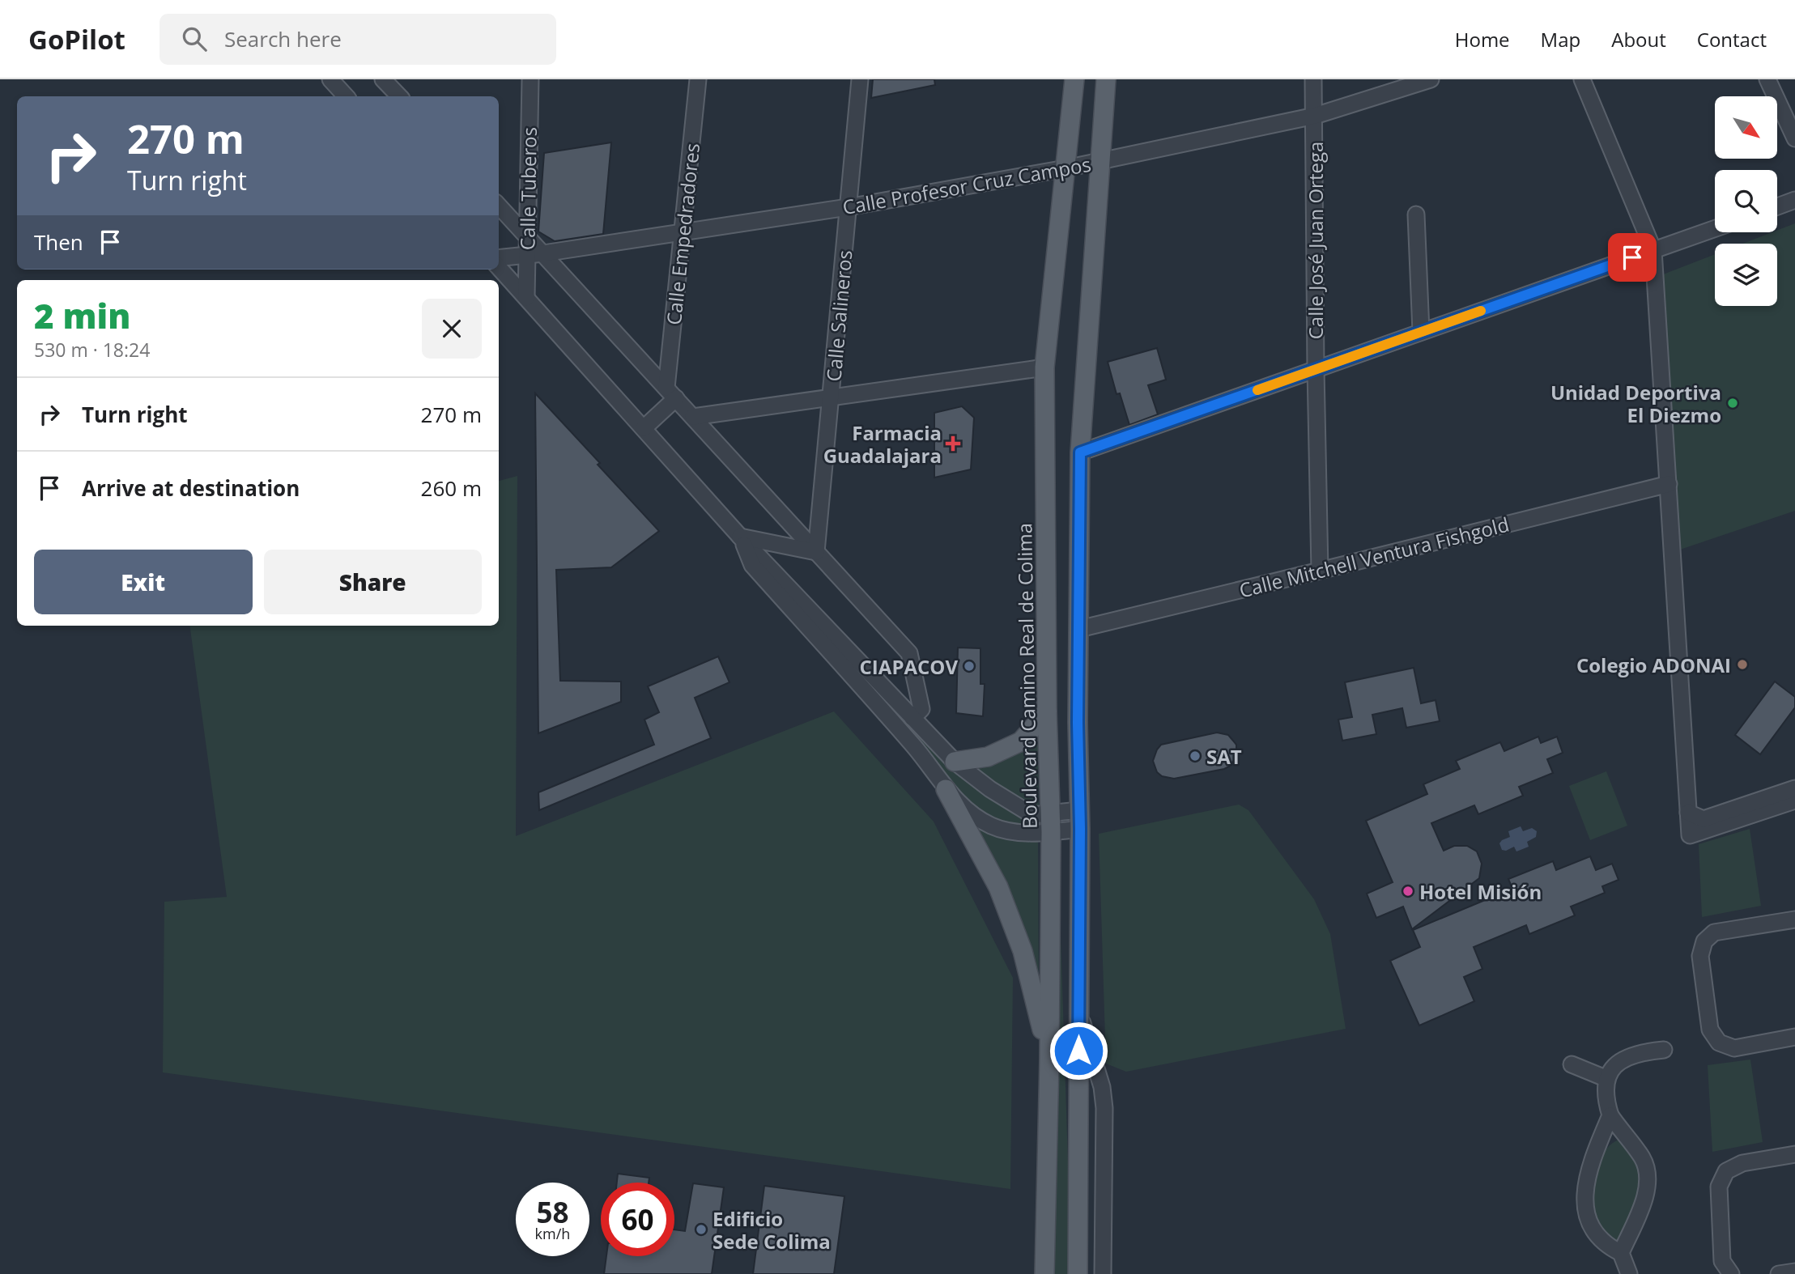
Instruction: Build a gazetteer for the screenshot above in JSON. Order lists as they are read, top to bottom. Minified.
{"streets":{"main road":["Boulevard Camino Real de Colima"],"street":["Calle Profesor Cruz Campos","Calle Tuberos","Calle Empedradores","Calle José Juan Ortega","Calle Salineros","Calle Mitchell Ventura Fishgold"]},"crossings":[["Calle Profesor Cruz Campos","Calle Tuberos"],["Calle Profesor Cruz Campos","Calle Empedradores"],["Calle Profesor Cruz Campos","Calle José Juan Ortega"],["Calle Profesor Cruz Campos","Calle Salineros"],["Calle Profesor Cruz Campos","Boulevard Camino Real de Colima"],["Calle José Juan Ortega","Calle Mitchell Ventura Fishgold"]],"places":{"other":["Unidad Deportiva El Diezmo","Colegio ADONAI","CIAPACOV","SAT","Hotel Misión","Edificio Sede Colima"],"health":["Farmacia Guadalajara"]},"north":"bottom right","page":{"header":"GoPilot","search":"Search here","nav":["Home","Map","About","Contact"],"turn":["270 m","Turn right"],"then":"Then","heading":["2 min","530 m · 18:24"],"list":[{"name":"Turn right","value":"270 m"},{"name":"Arrive at destination","value":"260 m"}],"buttons":["Exit","Share"],"speed":"58 km/h","limit":"60"}}
